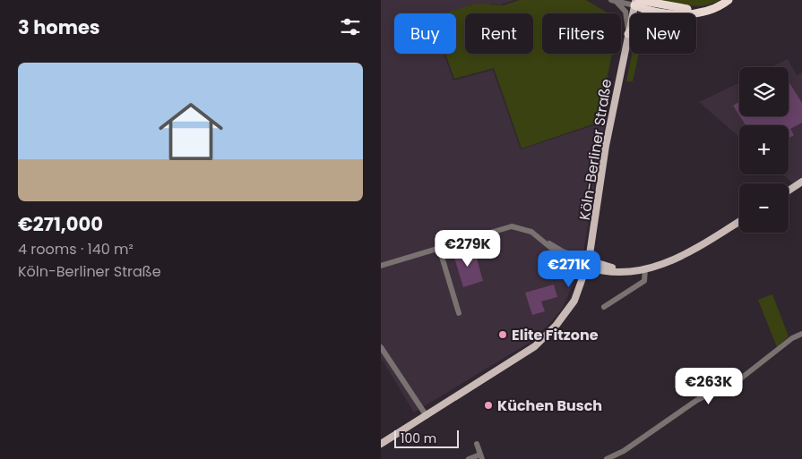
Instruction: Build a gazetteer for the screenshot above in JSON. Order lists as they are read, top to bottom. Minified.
{"streets":{"main road":["Köln-Berliner Straße"]},"places":["Elite Fitzone","Küchen Busch"],"scale_bar":"100 m","page":{"heading":"3 homes","chip":["Buy","Rent","Filters","New"],"list":[{"name":"€271,000","note":"4 rooms · 140 m² · Köln-Berliner Straße"}],"map_buttons":["+","−"],"price":["€279K","€271K","€263K"],"scale":"100 m"}}
